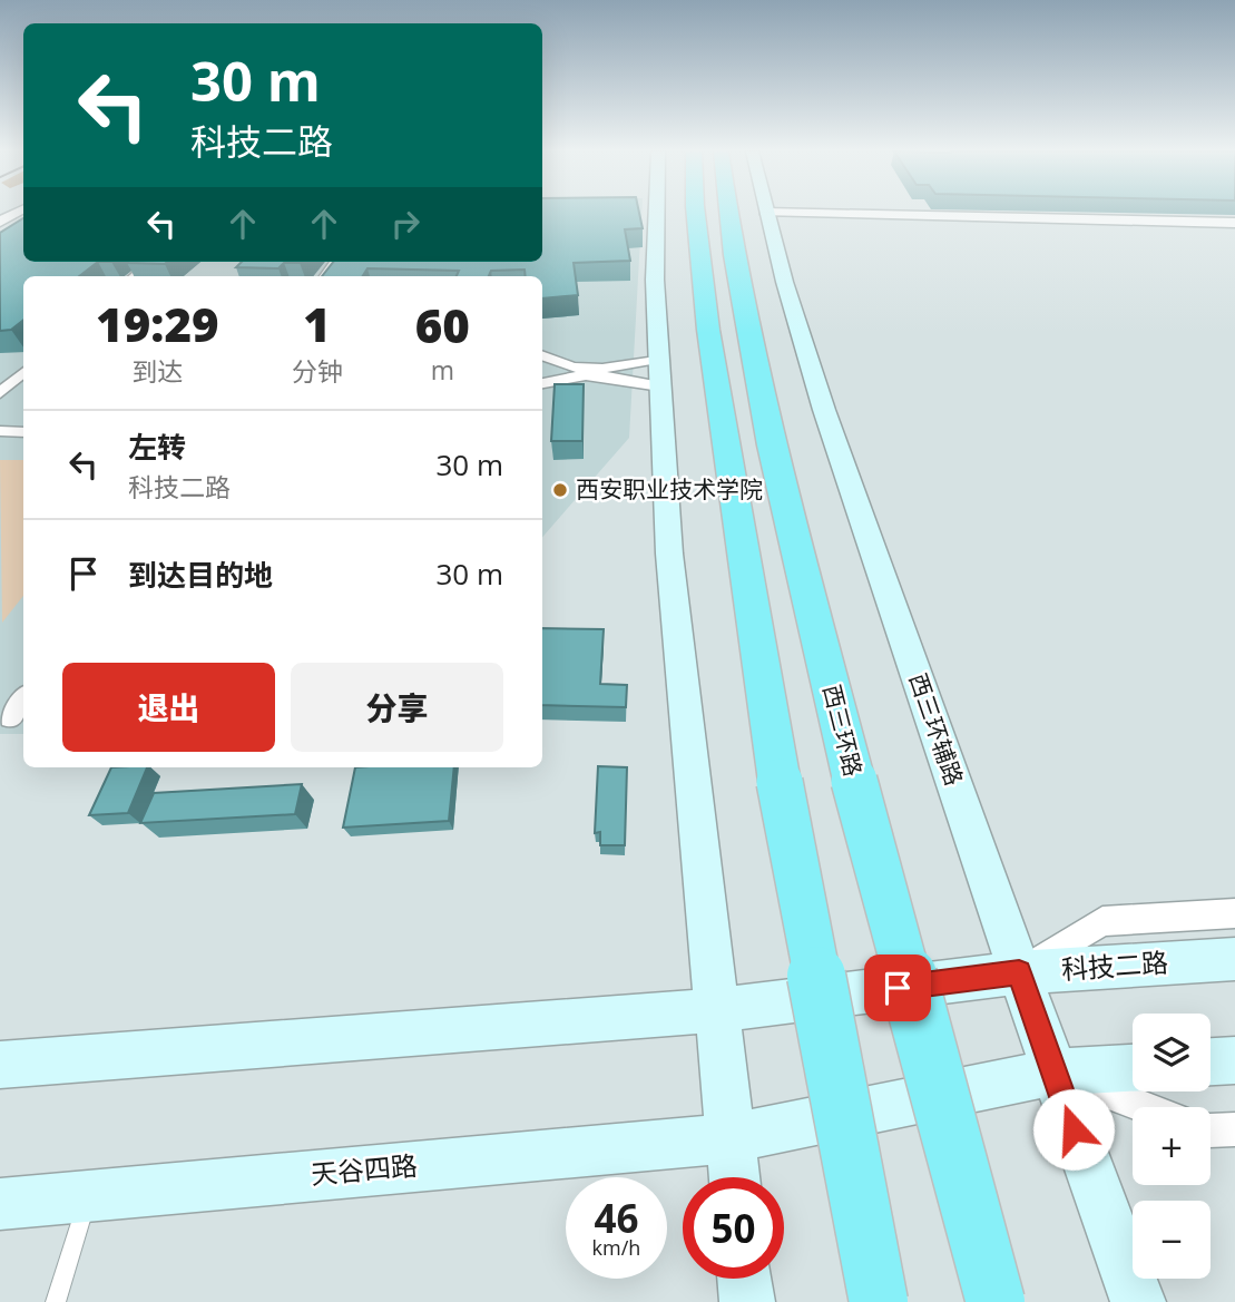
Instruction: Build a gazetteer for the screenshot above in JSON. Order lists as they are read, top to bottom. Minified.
{"streets":{"highway":["西三环路"],"main road":["西三环辅路","科技二路","天谷四路"]},"crossings":[["西三环辅路","科技二路"]],"places":["西安职业技术学院"],"page":{"turn":["30 m","科技二路"],"eta":["19:29","到达","1","分钟","60","m"],"list":[{"name":"左转","note":"科技二路","value":"30 m"},{"name":"到达目的地","value":"30 m"}],"buttons":["退出","分享"],"map_buttons":["+","−"],"speed":"46 km/h","limit":"50"}}
